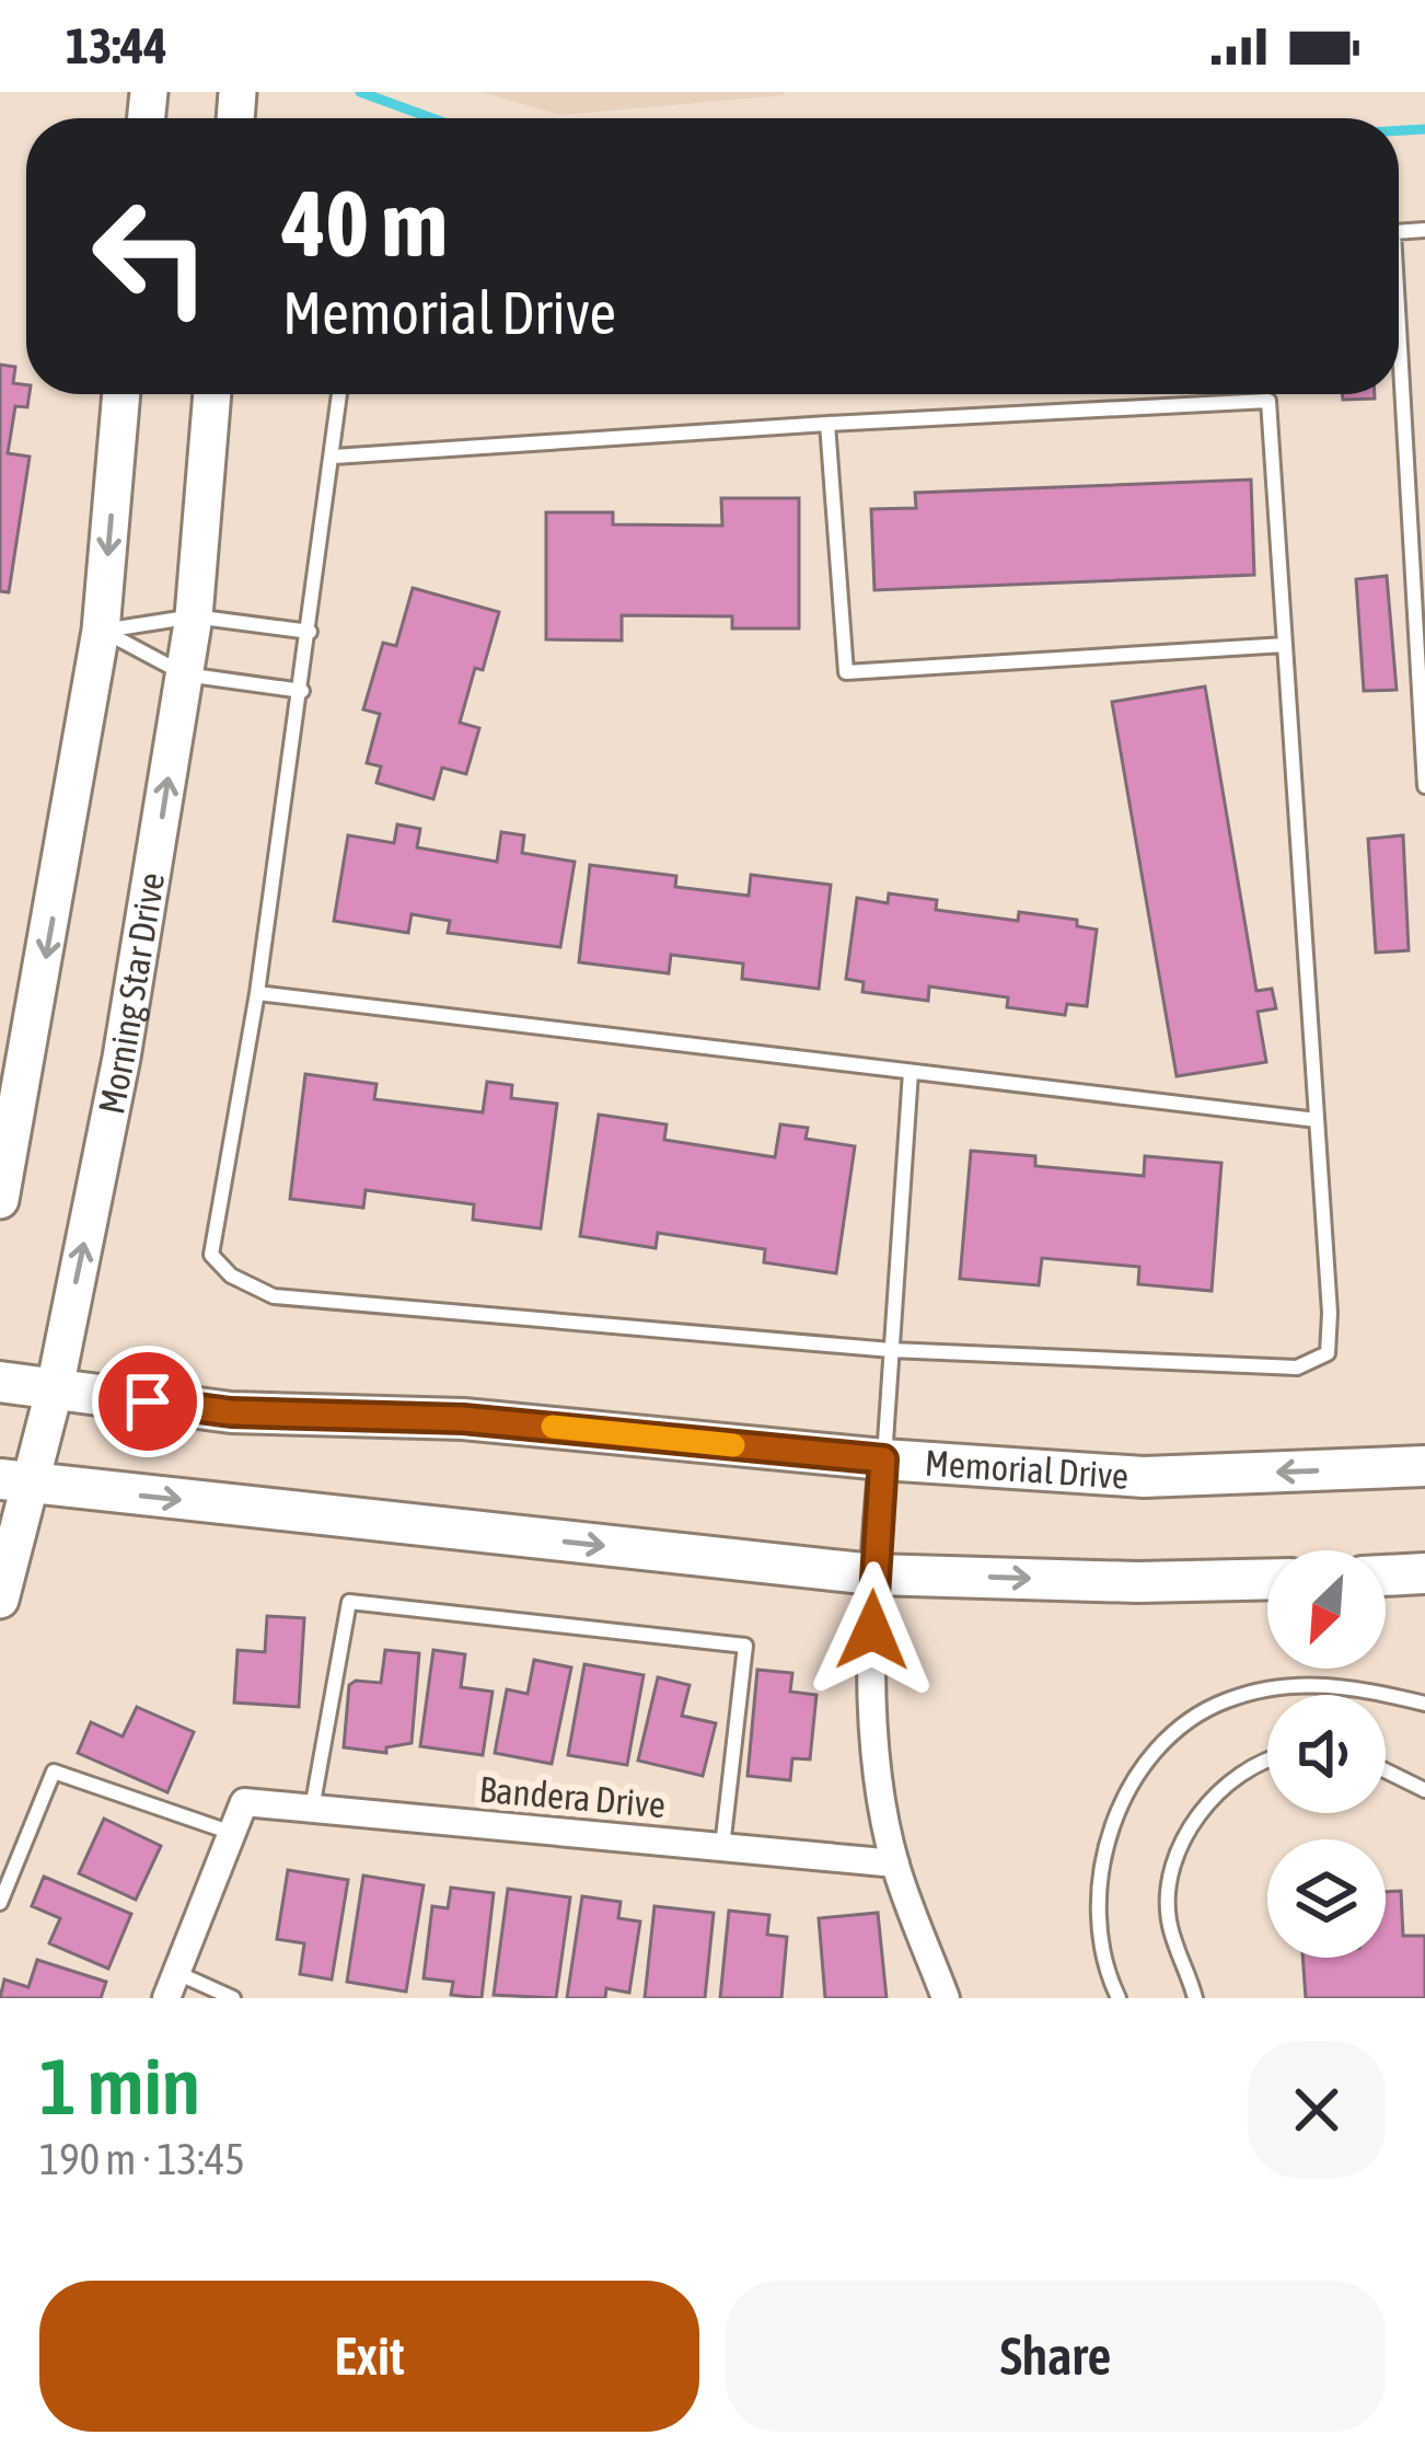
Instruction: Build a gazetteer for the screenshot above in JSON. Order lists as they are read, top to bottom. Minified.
{"streets":{"main road":["Memorial Drive"],"street":["Morning Star Drive","Bandera Drive"]},"crossings":[["Morning Star Drive","Memorial Drive"]],"north":"bottom left","page":{"status":"13:44","turn":["40 m","Memorial Drive"],"heading":["1 min","190 m · 13:45"],"buttons":["Exit","Share"]}}
